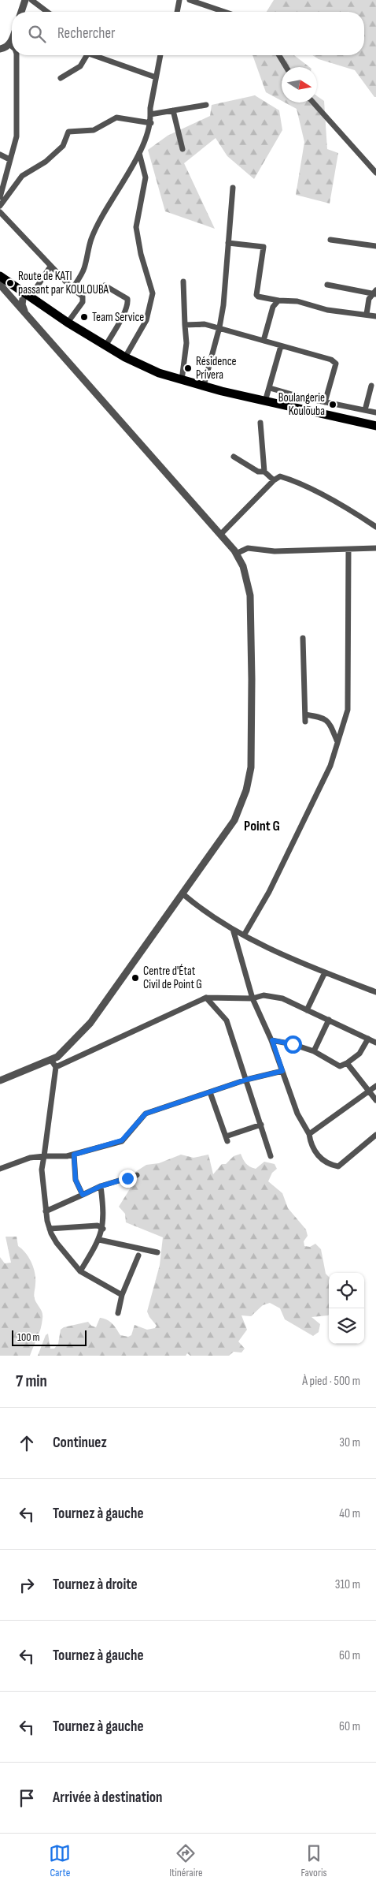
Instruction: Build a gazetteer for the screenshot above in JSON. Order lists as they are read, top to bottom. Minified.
{"districts":["Point G"],"places":["Route de KATI passant par KOULOUBA","Team Service","Résidence Privera","Boulangerie Koulouba","Centre d'État Civil de Point G"],"scale_bar":"100 m","north":"right","page":{"search":"Rechercher","scale":"100 m","heading":["7 min","À pied · 500 m"],"list":[["Continuez","30 m"],["Tournez à gauche","40 m"],["Tournez à droite","310 m"],["Tournez à gauche","60 m"],["Tournez à gauche","60 m"],"Arrivée à destination"],"nav":["Carte","Itinéraire","Favoris"]}}
